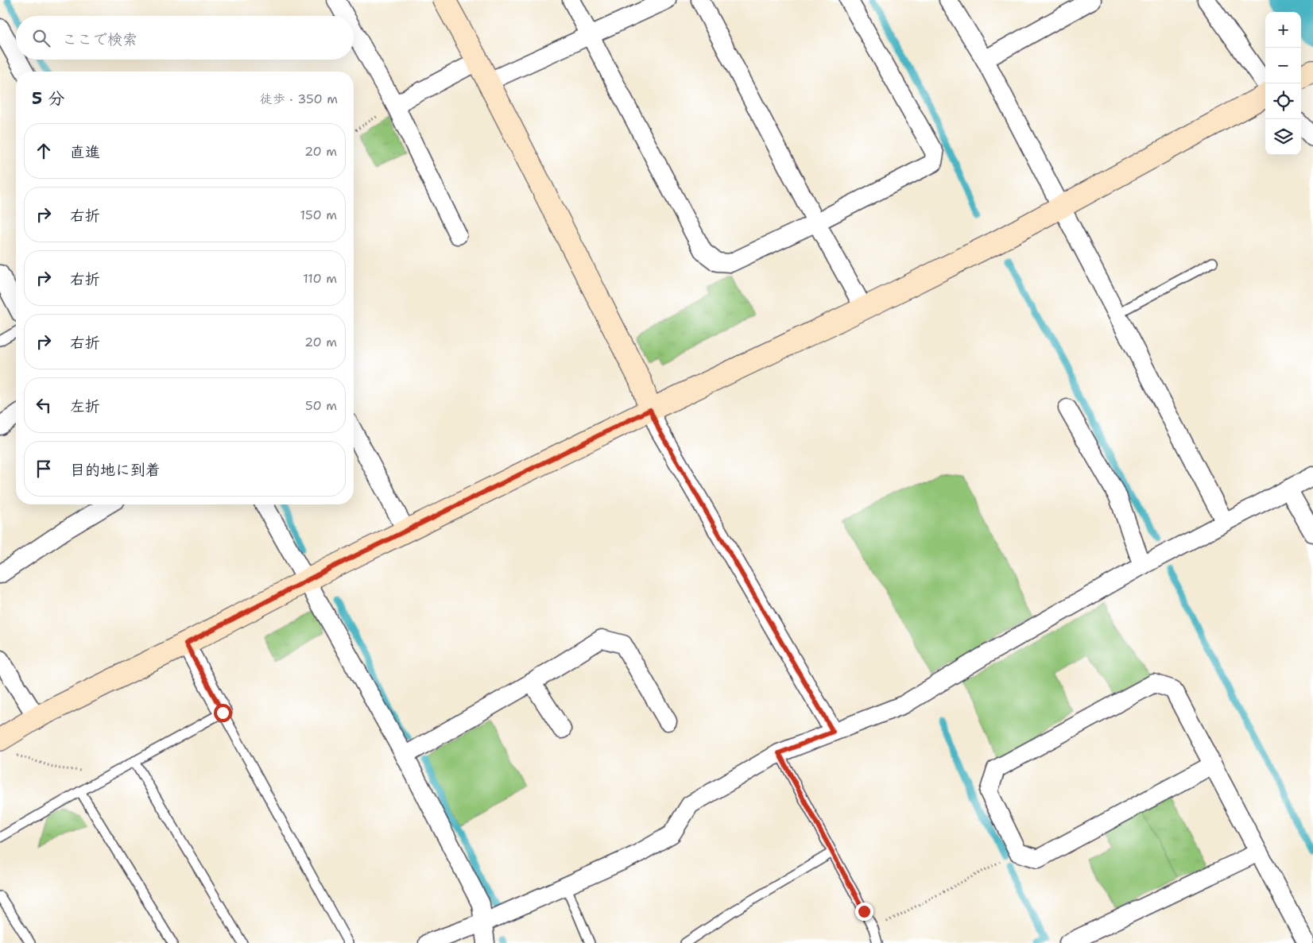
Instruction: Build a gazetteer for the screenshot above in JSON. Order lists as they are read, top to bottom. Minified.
{"page":{"map_buttons":["+","−"],"search":"ここで検索","heading":["5 分","徒歩 · 350 m"],"list":[["直進","20 m"],["右折","150 m"],["右折","110 m"],["右折","20 m"],["左折","50 m"],"目的地に到着"]}}
